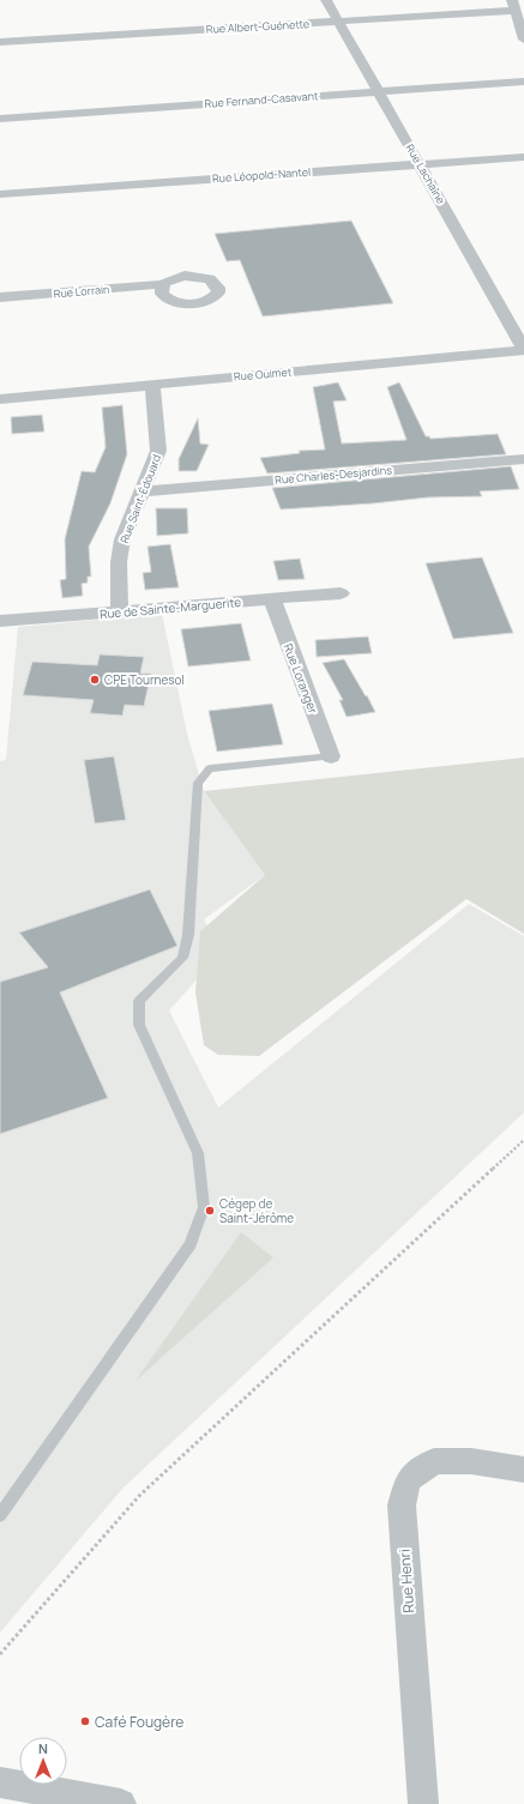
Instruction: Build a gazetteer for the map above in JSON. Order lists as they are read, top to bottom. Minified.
{"streets":{"street":["Rue Albert-Guénette","Rue Fernand-Casavant","Rue Lachaîne","Rue Léopold-Nantel","Rue Lorrain","Rue Ouimet","Rue Charles-Desjardins","Rue Saint-Édouard","Rue de Sainte-Marguerite","Rue Loranger","Rue Henri"]},"crossings":[["Rue Albert-Guénette","Rue Lachaîne"],["Rue Fernand-Casavant","Rue Lachaîne"],["Rue Lachaîne","Rue Léopold-Nantel"],["Rue Lachaîne","Rue Ouimet"],["Rue Ouimet","Rue Saint-Édouard"],["Rue Charles-Desjardins","Rue Saint-Édouard"],["Rue Saint-Édouard","Rue de Sainte-Marguerite"],["Rue de Sainte-Marguerite","Rue Loranger"]],"places":["CPE Tournesol","Cégep de Saint-Jérôme","Café Fougère"],"north":"top"}
